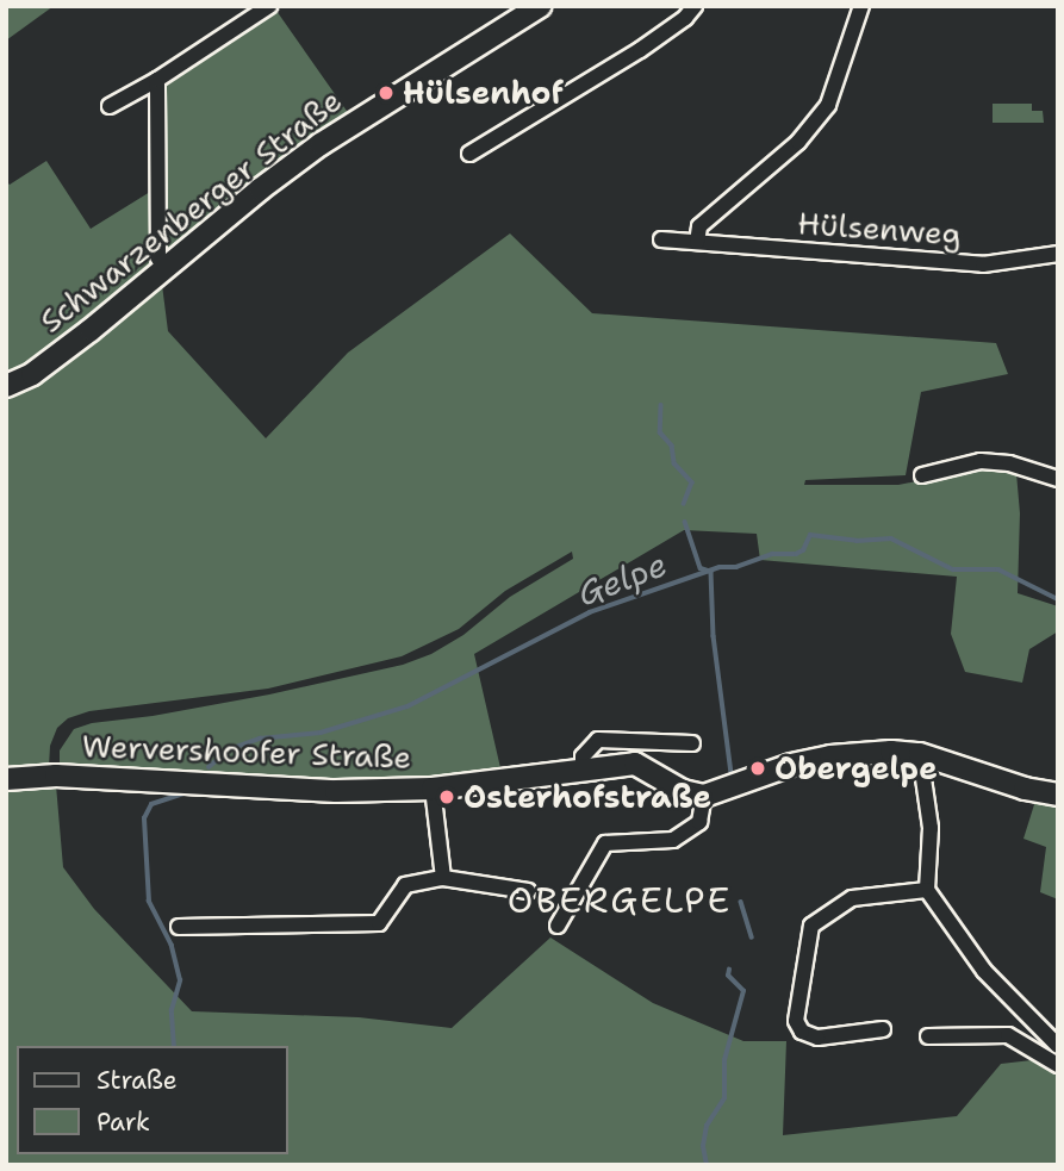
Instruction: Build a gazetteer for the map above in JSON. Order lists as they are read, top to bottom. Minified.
{"streets":{"main road":["Schwarzenberger Straße","Wervershoofer Straße"],"street":["Hülsenweg"]},"districts":["OBERGELPE"],"water":["Gelpe"],"places":["Hülsenhof","Obergelpe","Osterhofstraße"],"legend":["Straße","Park"]}
